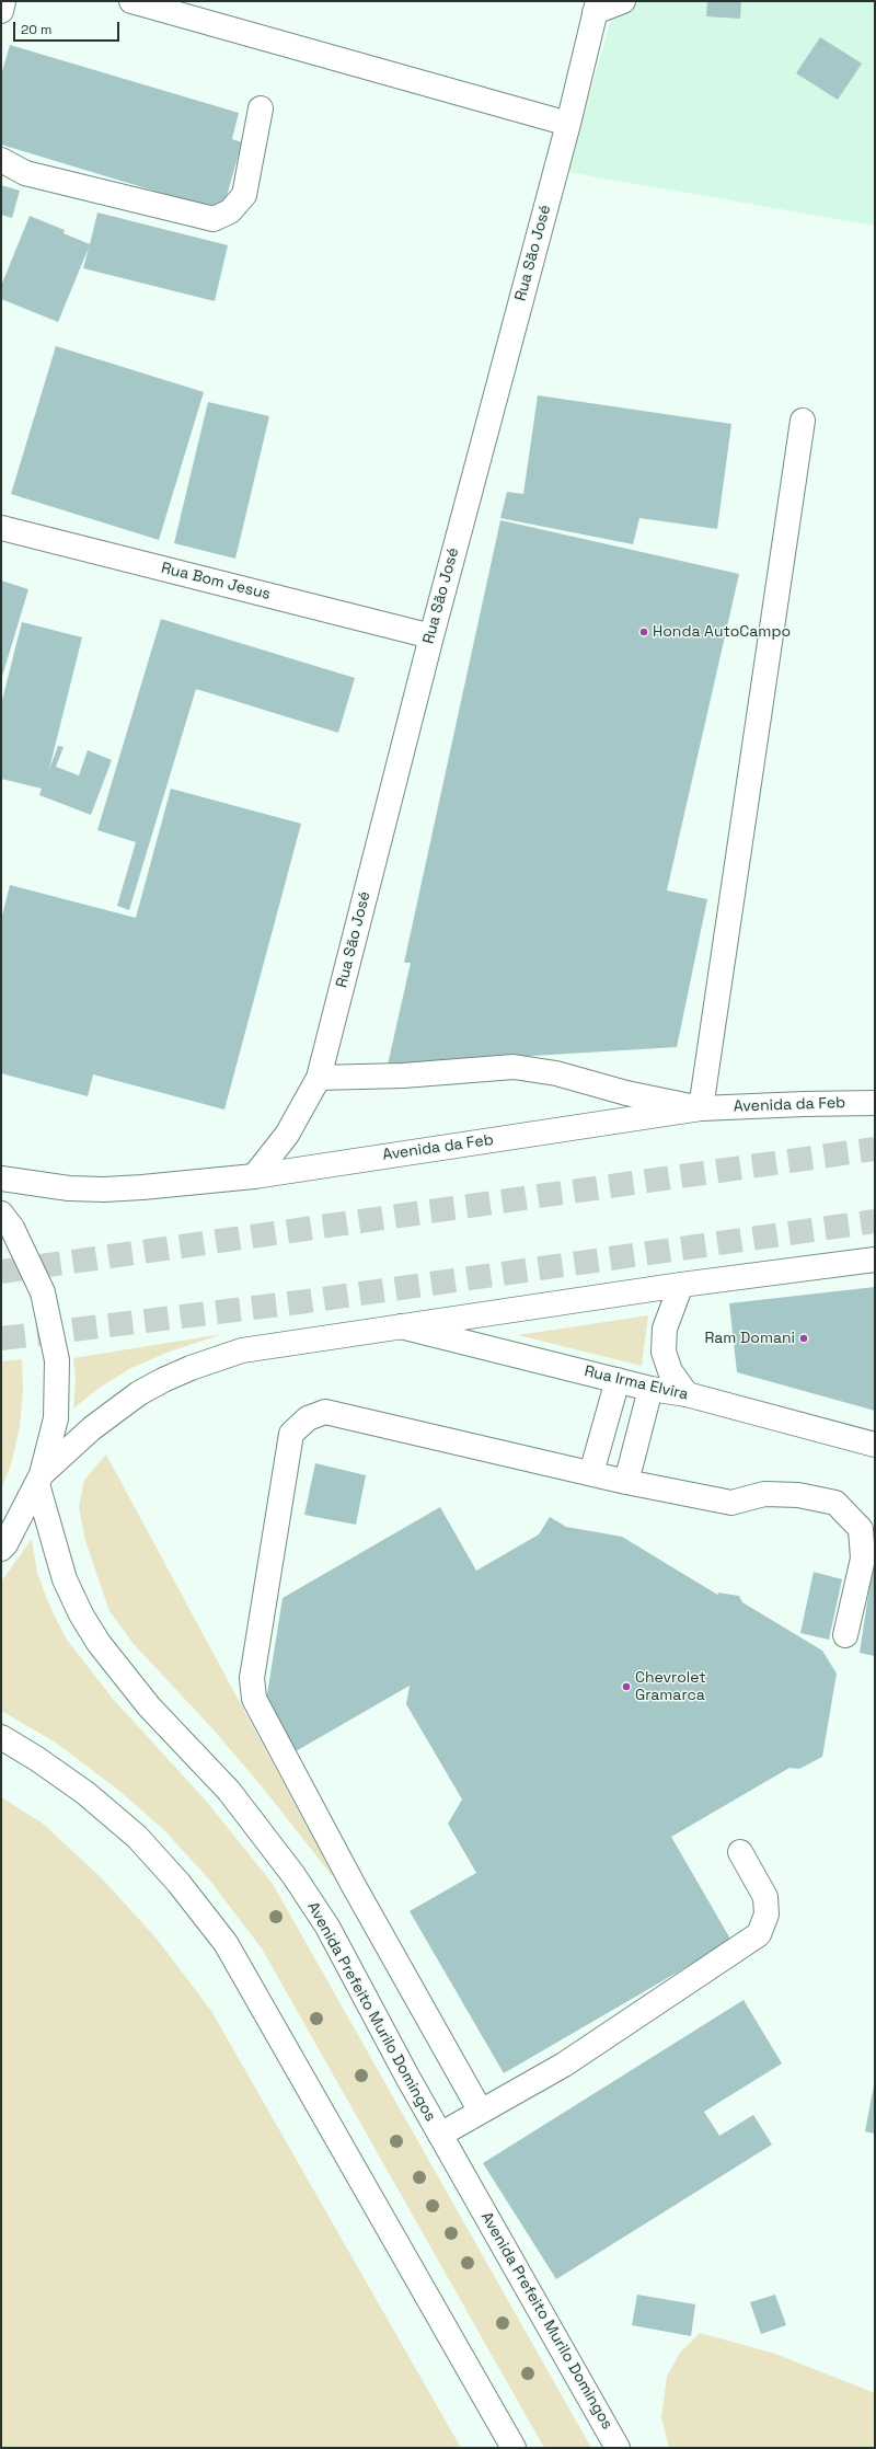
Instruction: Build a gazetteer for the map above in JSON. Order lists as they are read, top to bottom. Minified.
{"streets":{"main road":["Rua São José","Rua Bom Jesus","Avenida da Feb","Rua Irma Elvira","Avenida Prefeito Murilo Domingos"]},"crossings":[["Rua São José","Rua Bom Jesus"],["Rua São José","Avenida da Feb"]],"places":["Honda AutoCampo","Ram Domani","Chevrolet Gramarca"],"scale_bar":"20 m"}
